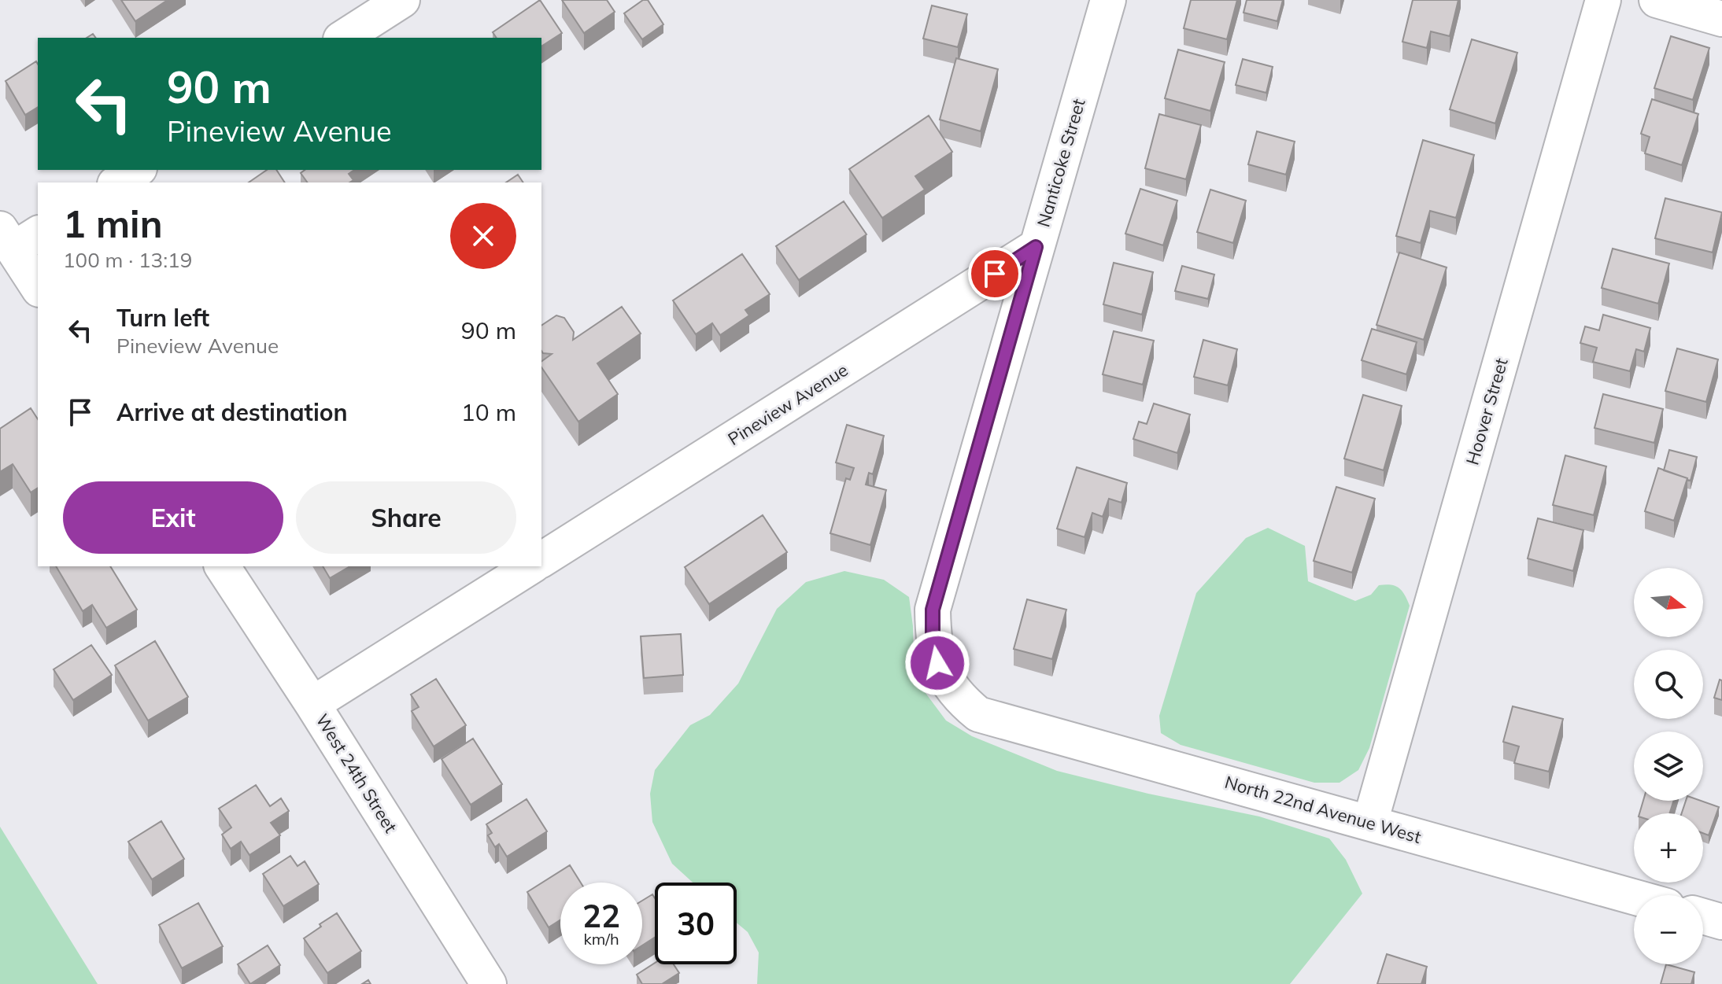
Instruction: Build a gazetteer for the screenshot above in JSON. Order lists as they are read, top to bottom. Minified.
{"streets":{"street":["Nanticoke Street","Pineview Avenue","Hoover Street","West 24th Street","North 22nd Avenue West"]},"crossings":[["Nanticoke Street","Pineview Avenue"],["Nanticoke Street","North 22nd Avenue West"],["Hoover Street","North 22nd Avenue West"]],"north":"right","page":{"turn":["90 m","Pineview Avenue"],"heading":["1 min","100 m · 13:19"],"list":[{"name":"Turn left","note":"Pineview Avenue","value":"90 m"},{"name":"Arrive at destination","value":"10 m"}],"buttons":["Exit","Share"],"map_buttons":["+","−"],"speed":"22 km/h","limit":"30"}}
